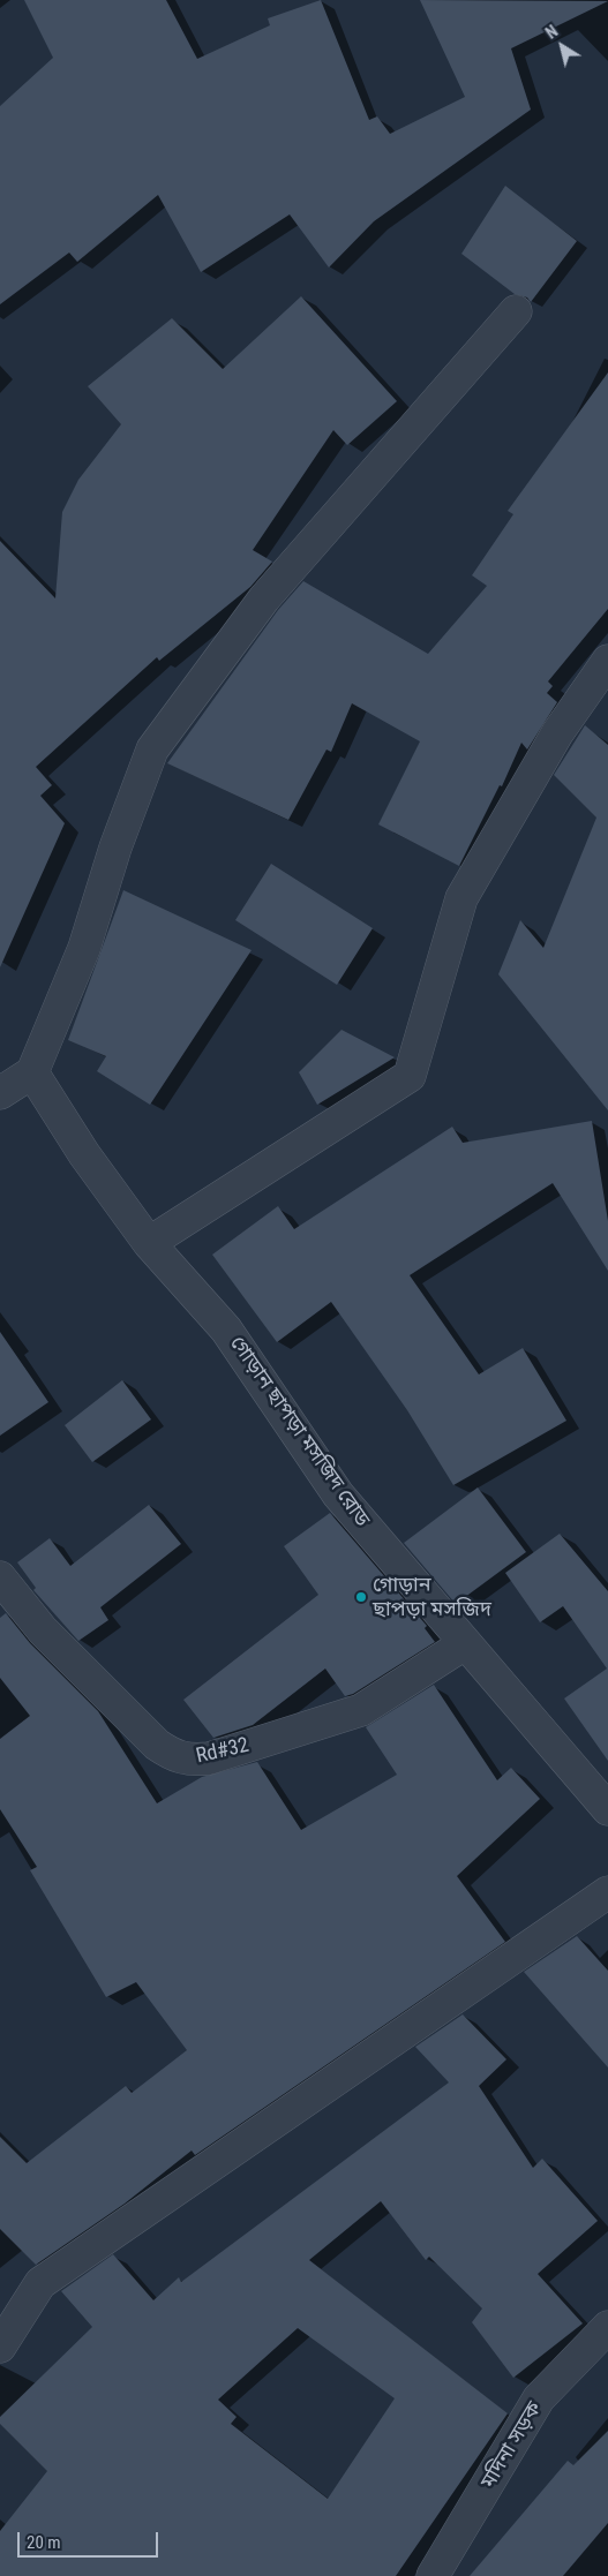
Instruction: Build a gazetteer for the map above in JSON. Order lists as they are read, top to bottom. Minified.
{"streets":{"street":["গোড়ান ছাপড়া মসজিদ রোড","Rd#32","মদিনা সড়ক"]},"crossings":[["গোড়ান ছাপড়া মসজিদ রোড","Rd#32"]],"places":["গোড়ান ছাপড়া মসজিদ"],"scale_bar":"20 m","north":"top left"}
